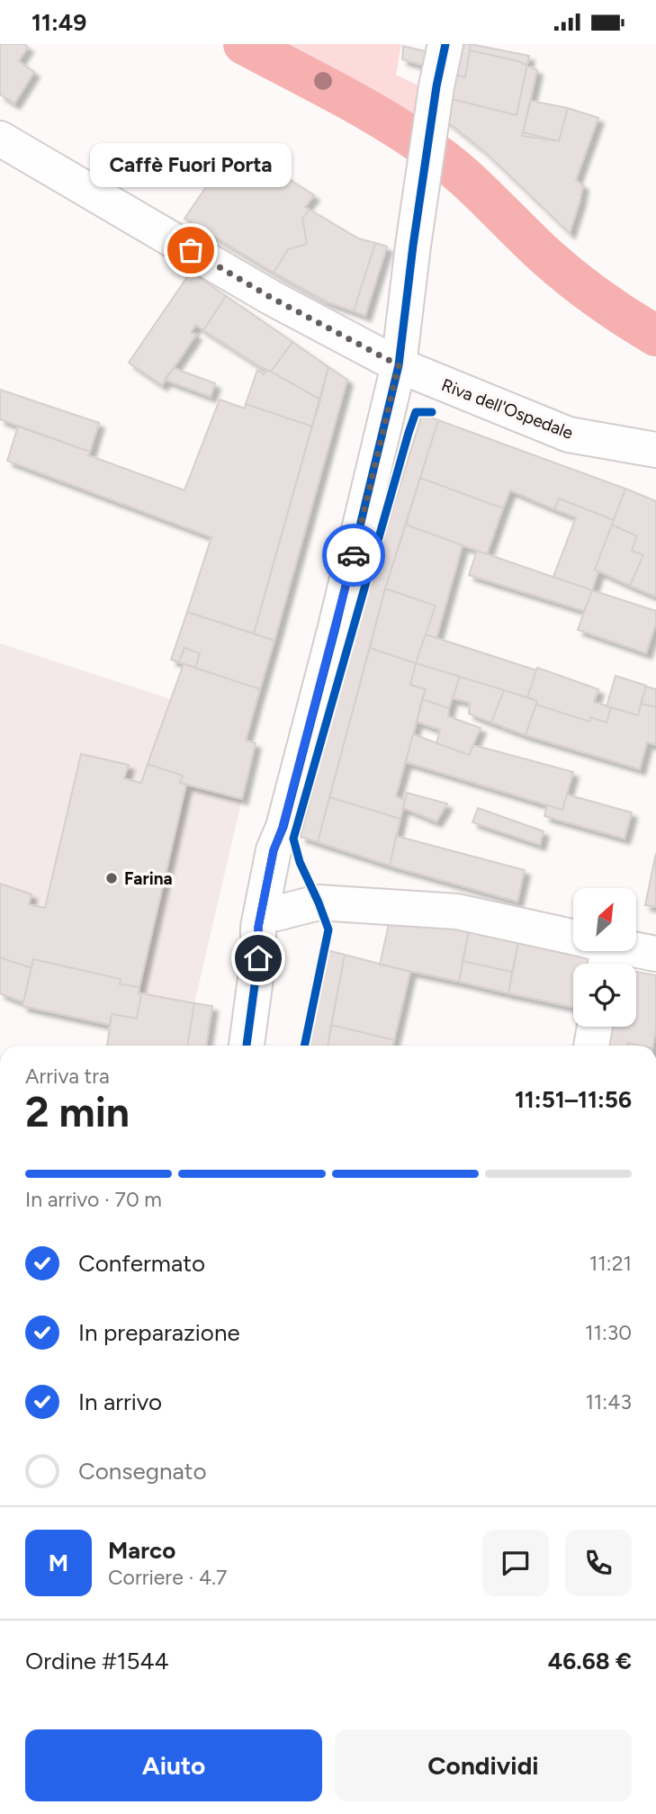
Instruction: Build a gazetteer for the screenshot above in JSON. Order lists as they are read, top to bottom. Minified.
{"streets":{"street":["Riva dell'Ospedale"]},"places":["Caffè Fuori Porta","Farina"],"north":"top right","page":{"status":"11:49","bubble":"Caffè Fuori Porta","heading":["2 min","Arriva tra","11:51–11:56"],"panel":["Marco","Corriere · 4.7","Ordine #1544","46.68 €"],"bar":"In arrivo · 70 m","list":[["Confermato","11:21"],["In preparazione","11:30"],["In arrivo","11:43"],"Consegnato"],"round":"M","buttons":["Aiuto","Condividi"]}}
